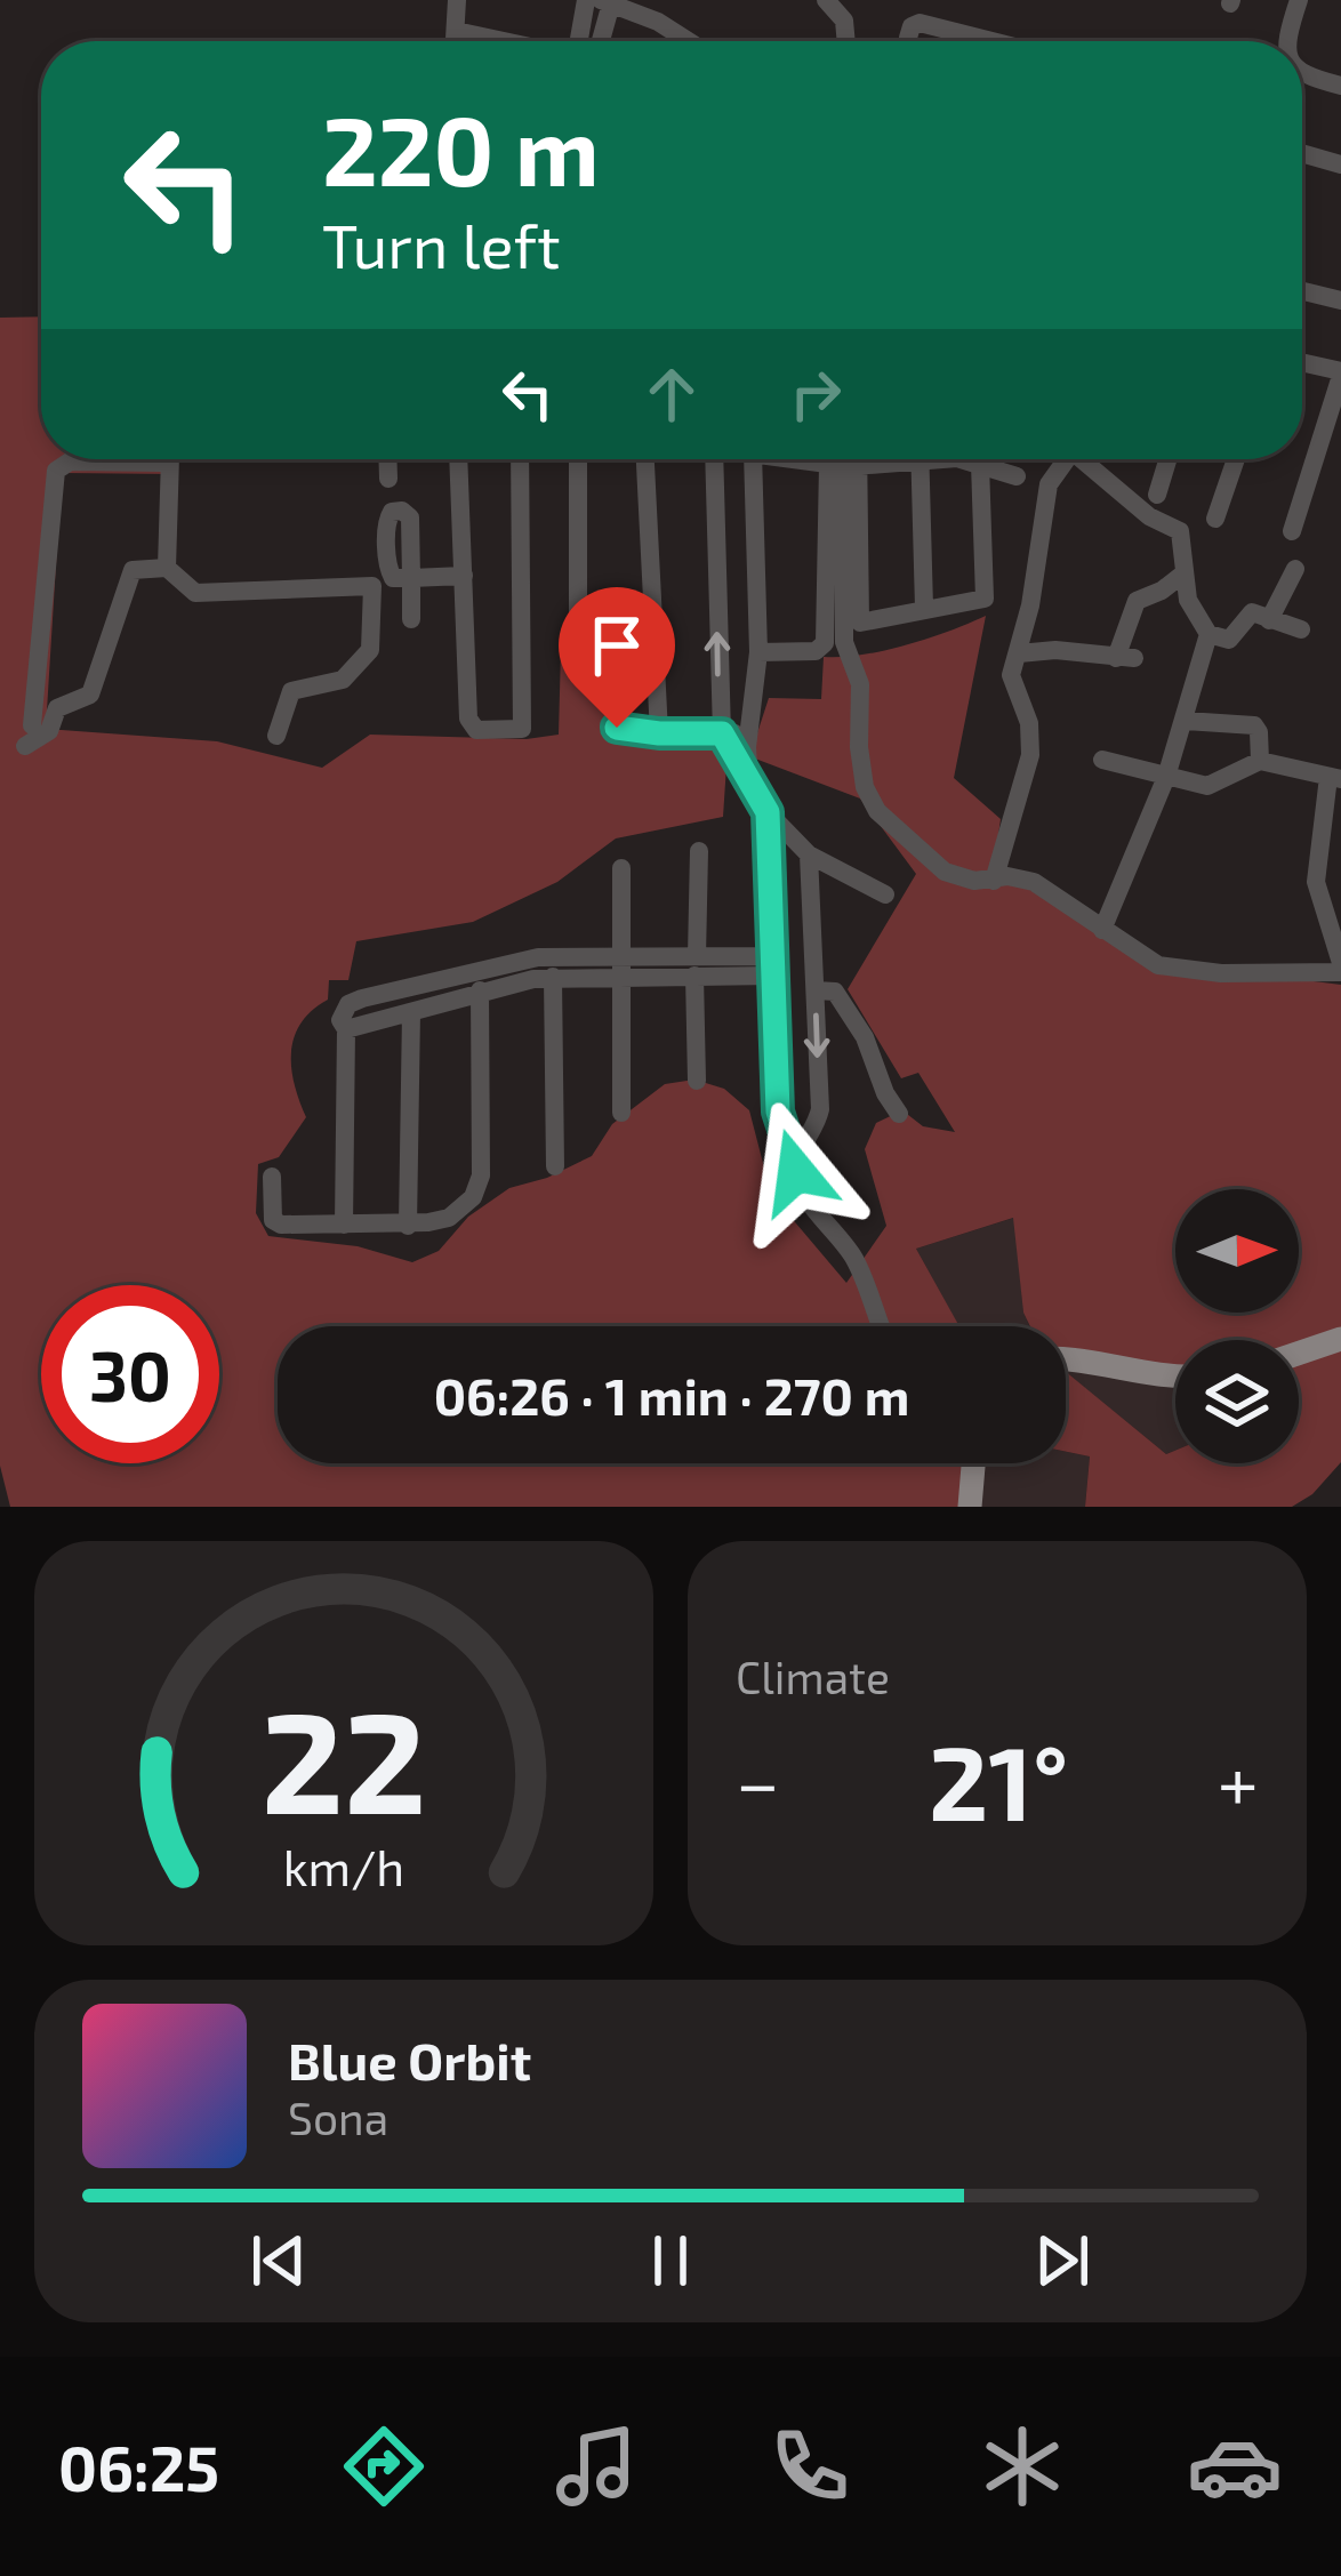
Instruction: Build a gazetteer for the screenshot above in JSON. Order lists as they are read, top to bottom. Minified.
{"north":"right","page":{"turn":["220 m","Turn left"],"limit":"30","trip":"06:26 · 1 min · 270 m","tile":"Climate","heat":["−","21°","+"],"song":["Blue Orbit","Sona"],"tabs":"06:25","gauge":["22","km/h"]}}
